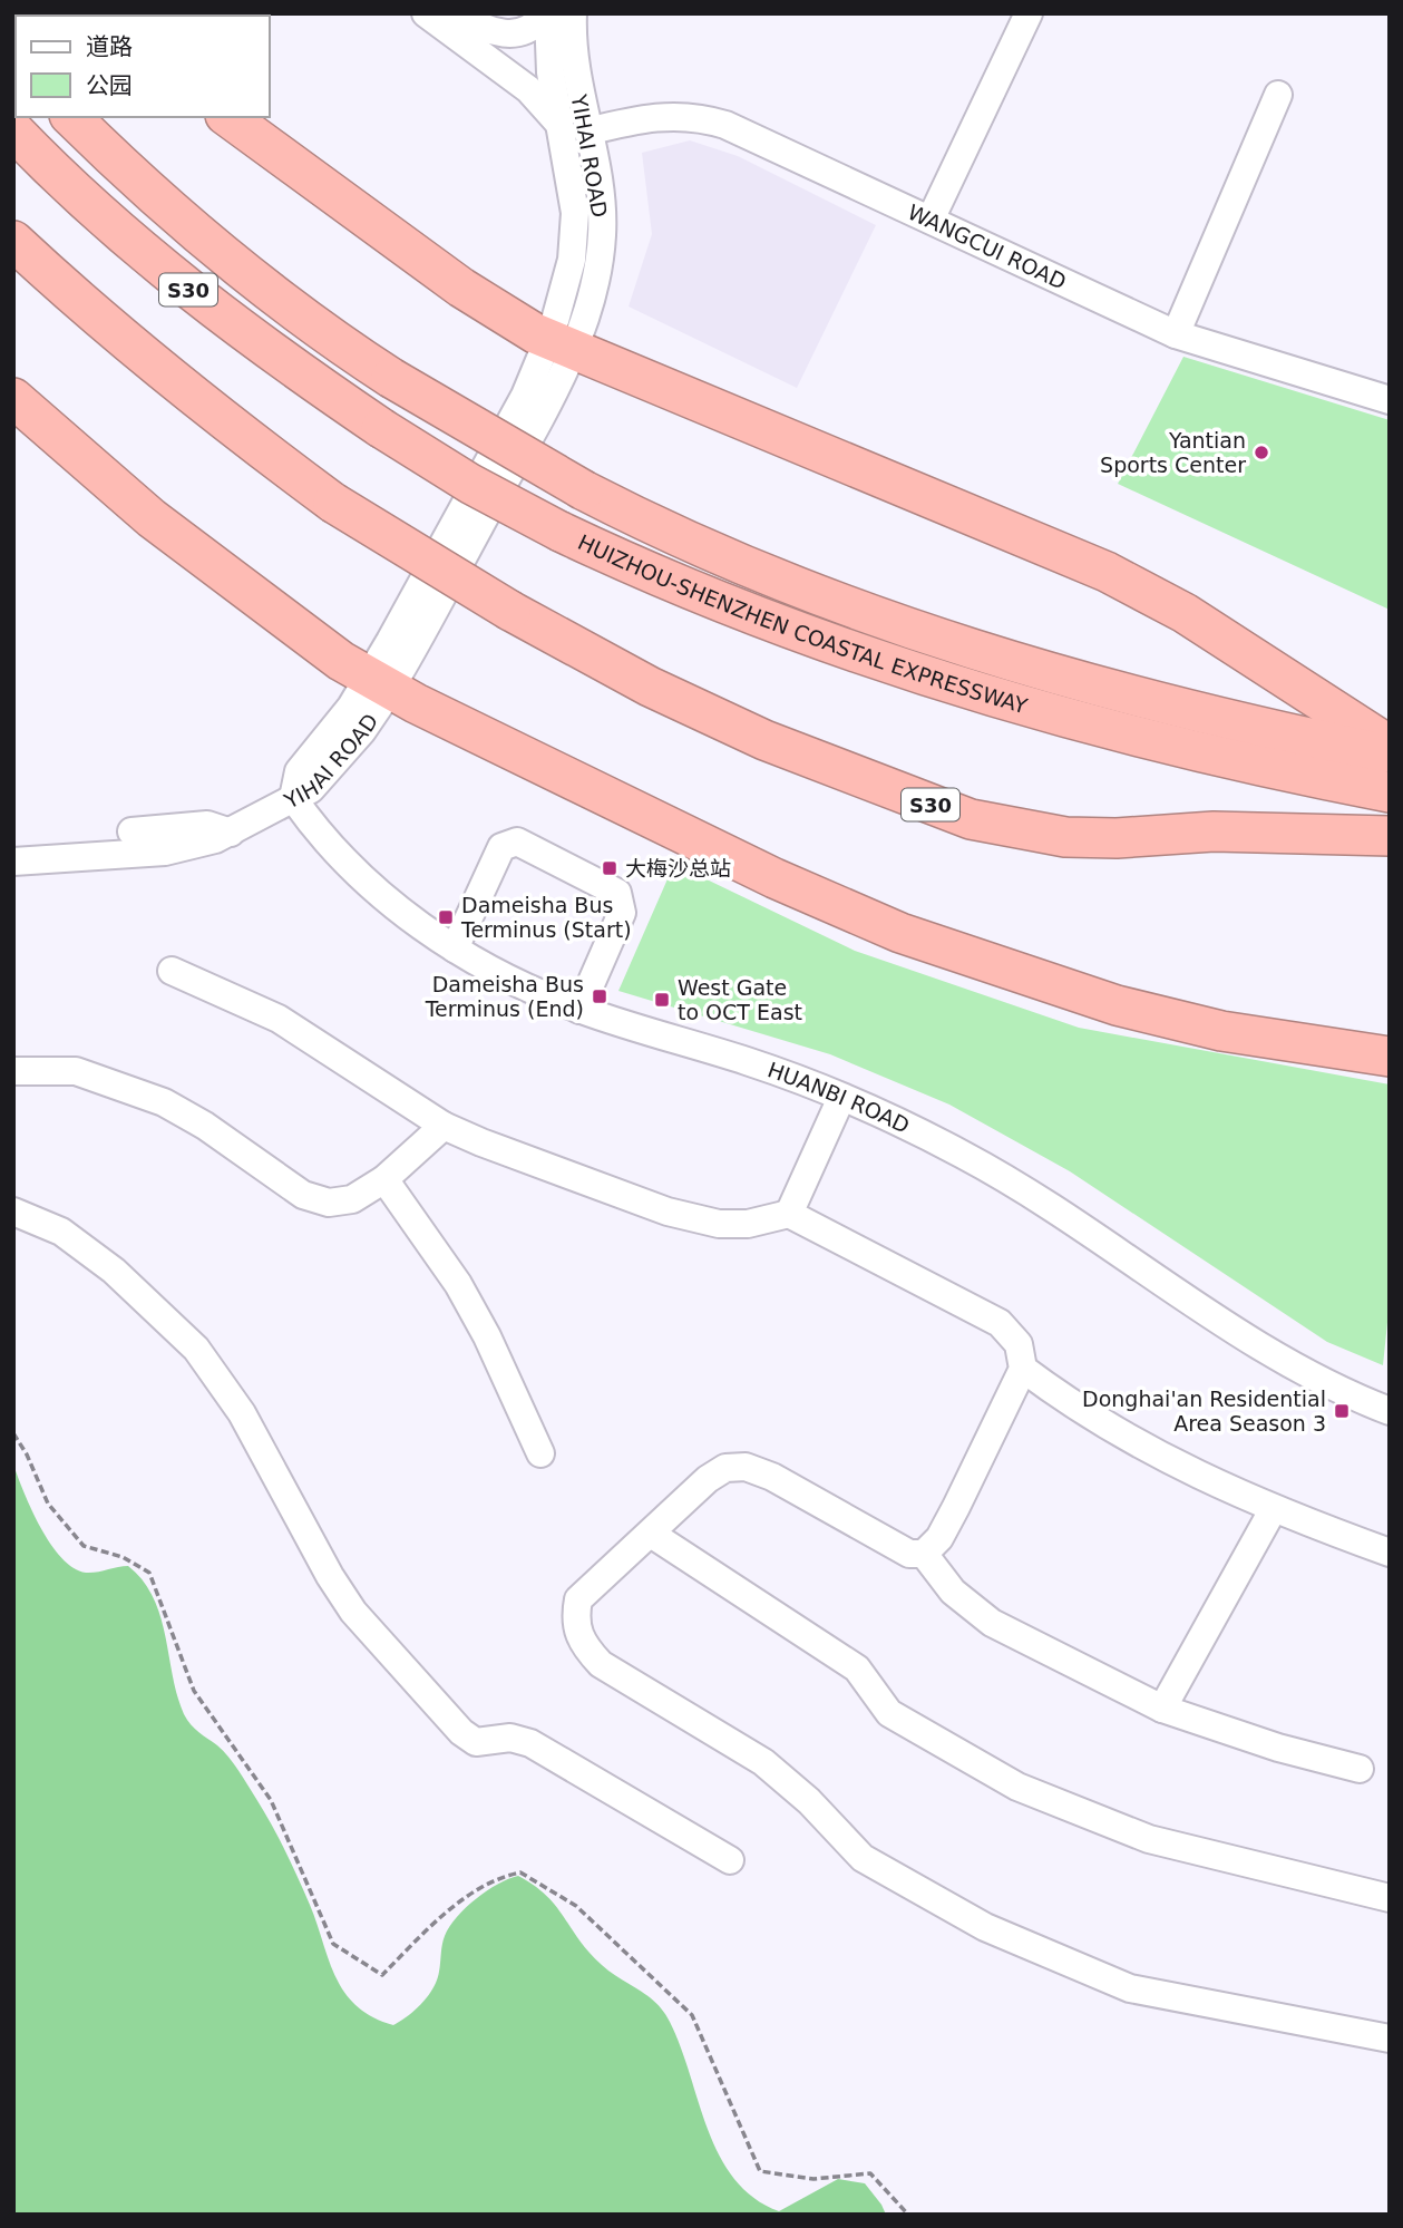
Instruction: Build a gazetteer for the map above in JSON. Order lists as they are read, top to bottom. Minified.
{"streets":{"highway":["S30","HUIZHOU-SHENZHEN COASTAL EXPRESSWAY"],"street":["YIHAI ROAD","WANGCUI ROAD","HUANBI ROAD"]},"crossings":[["YIHAI ROAD","WANGCUI ROAD"],["YIHAI ROAD","HUANBI ROAD"]],"places":{"other":["Yantian Sports Center"],"transit":["大梅沙总站","Dameisha Bus Terminus (Start)","Dameisha Bus Terminus (End)","West Gate to OCT East","Donghai'an Residential Area Season 3"]},"legend":["道路","公园"]}
